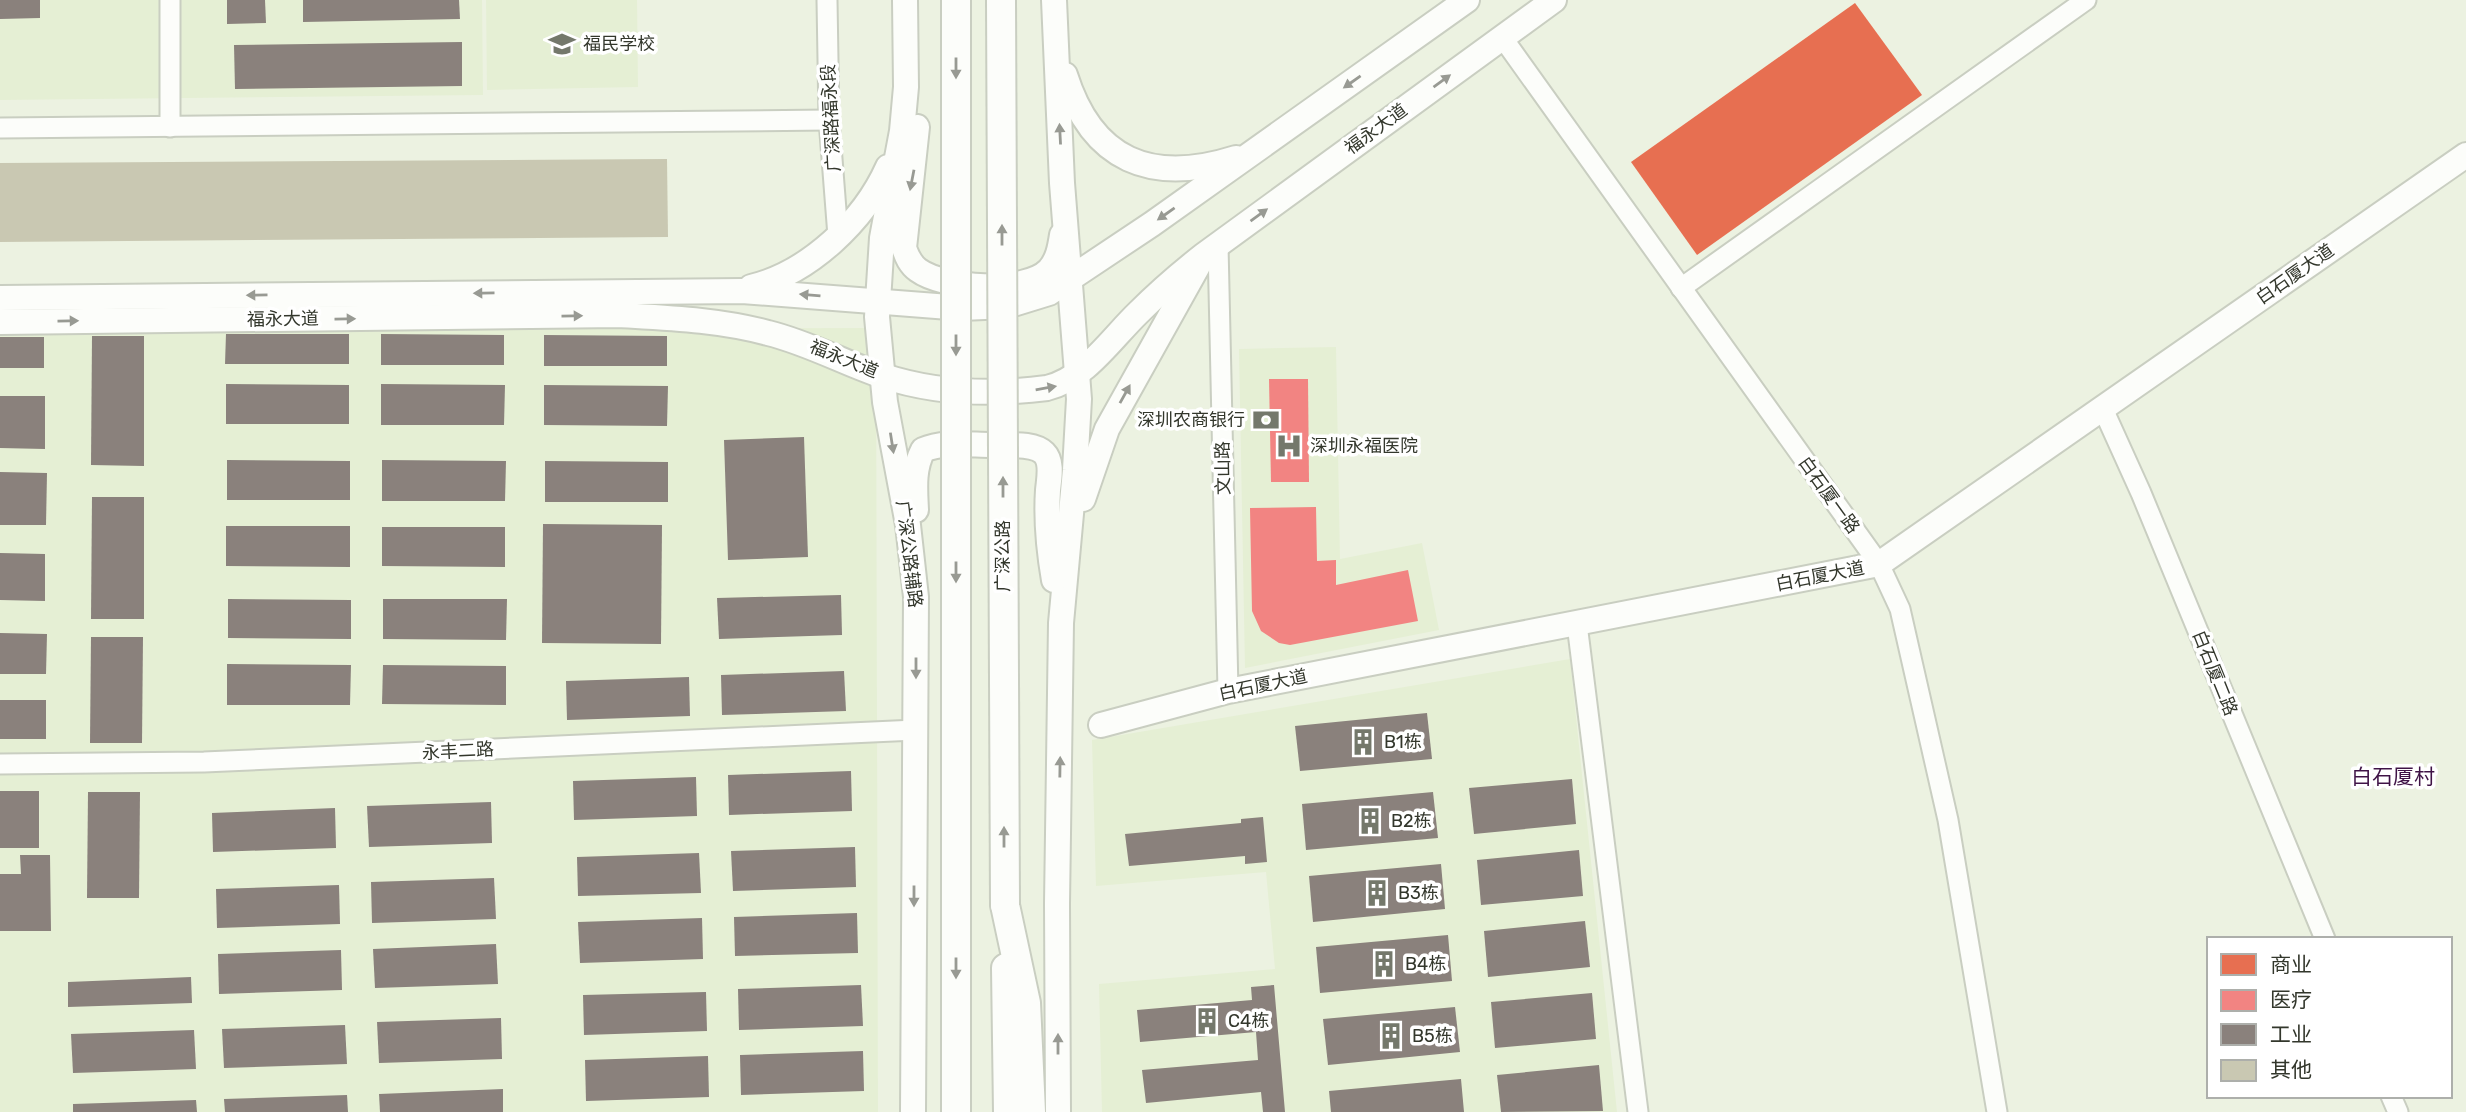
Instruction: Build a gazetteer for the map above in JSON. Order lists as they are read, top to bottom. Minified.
{"streets":{"highway":["广深公路"],"main road":["福永大道","白石厦大道","广深公路辅路"],"street":["广深路福永段","文山路","白石厦一路","白石厦二路","永丰二路"]},"crossings":[["福永大道","文山路"],["福永大道","白石厦一路"],["福永大道","广深公路辅路"],["白石厦大道","文山路"],["白石厦大道","白石厦一路"],["白石厦大道","白石厦二路"],["广深公路辅路","永丰二路"]],"districts":["白石厦村"],"places":{"school or university":["福民学校"],"bank":["深圳农商银行"],"hospital":["深圳永福医院"],"building":["B1栋","B2栋","B3栋","B4栋","C4栋","B5栋"]},"legend":["商业","医疗","工业","其他"]}
